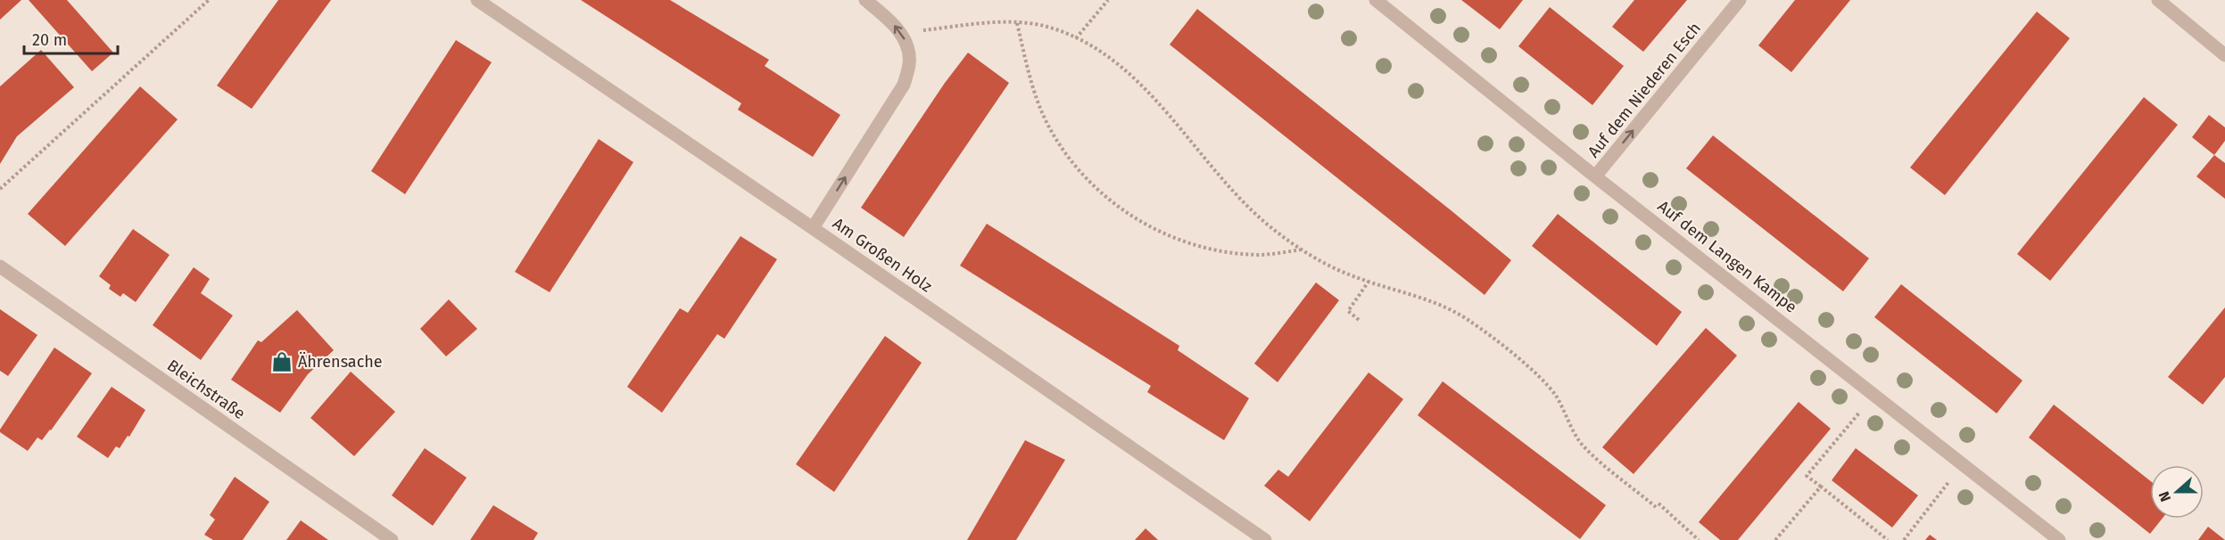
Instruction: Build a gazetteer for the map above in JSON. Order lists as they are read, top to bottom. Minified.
{"streets":{"street":["Auf dem Niederen Esch","Am Großen Holz","Auf dem Langen Kampe","Bleichstraße"]},"crossings":[["Auf dem Niederen Esch","Auf dem Langen Kampe"]],"one_way":["Auf dem Niederen Esch"],"places":{"shop":["Ährensache"]},"scale_bar":"20 m","north":"left"}
